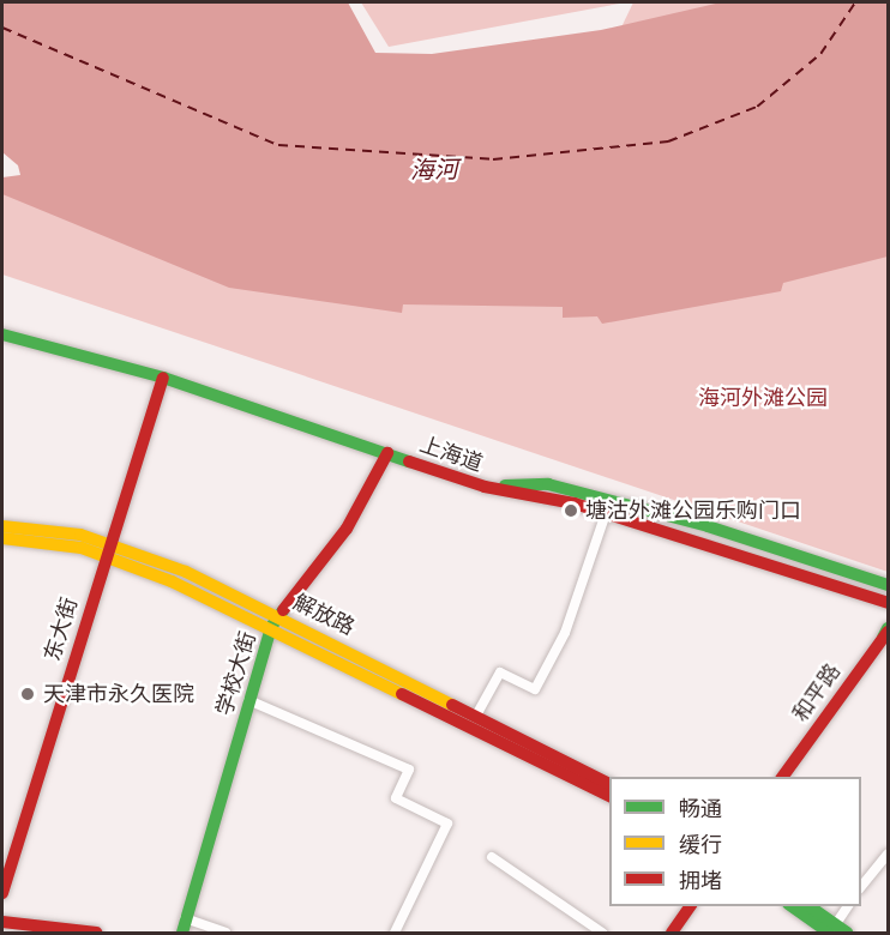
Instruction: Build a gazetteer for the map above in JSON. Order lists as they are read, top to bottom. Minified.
{"streets":{"street":["上海道","解放路","东大街","学校大街","和平路"]},"crossings":[["上海道","东大街"],["上海道","学校大街"],["解放路","东大街"],["解放路","学校大街"]],"water":["海河"],"parks":["海河外滩公园"],"places":["塘沽外滩公园乐购门口","天津市永久医院"],"legend":["畅通","缓行","拥堵"]}
